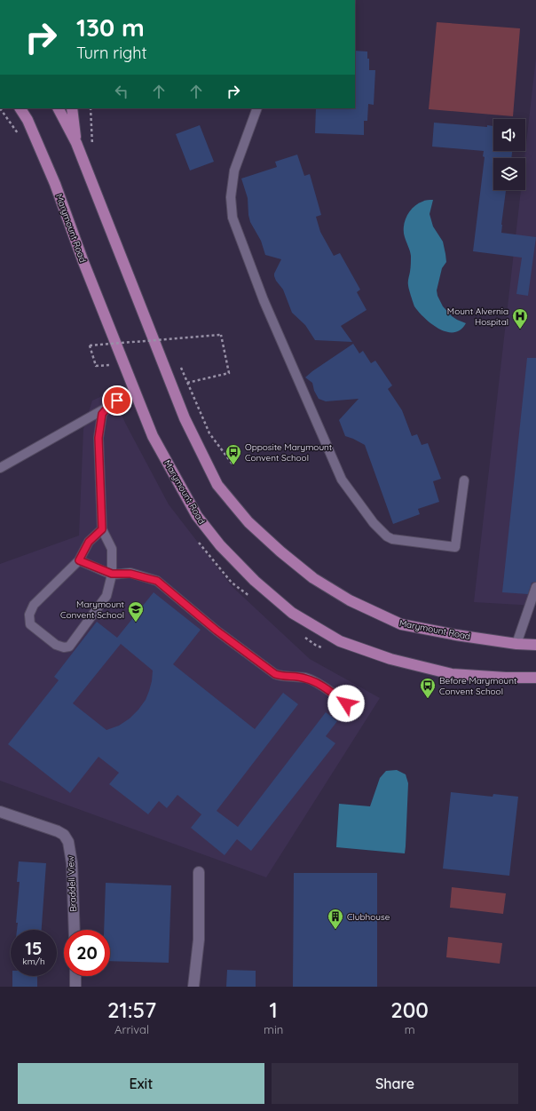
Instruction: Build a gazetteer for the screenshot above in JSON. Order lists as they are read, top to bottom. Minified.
{"streets":{"main road":["Marymount Road"],"street":["Braddell View"]},"places":{"hospital":["Mount Alvernia Hospital"],"bus stop":["Opposite Marymount Convent School","Before Marymount Convent School"],"school or university":["Marymount Convent School"],"building":["Clubhouse"]},"page":{"turn":["130 m","Turn right"],"speed":"15 km/h","limit":"20","eta":["21:57","Arrival","1","min","200","m"],"buttons":["Exit","Share"]}}
